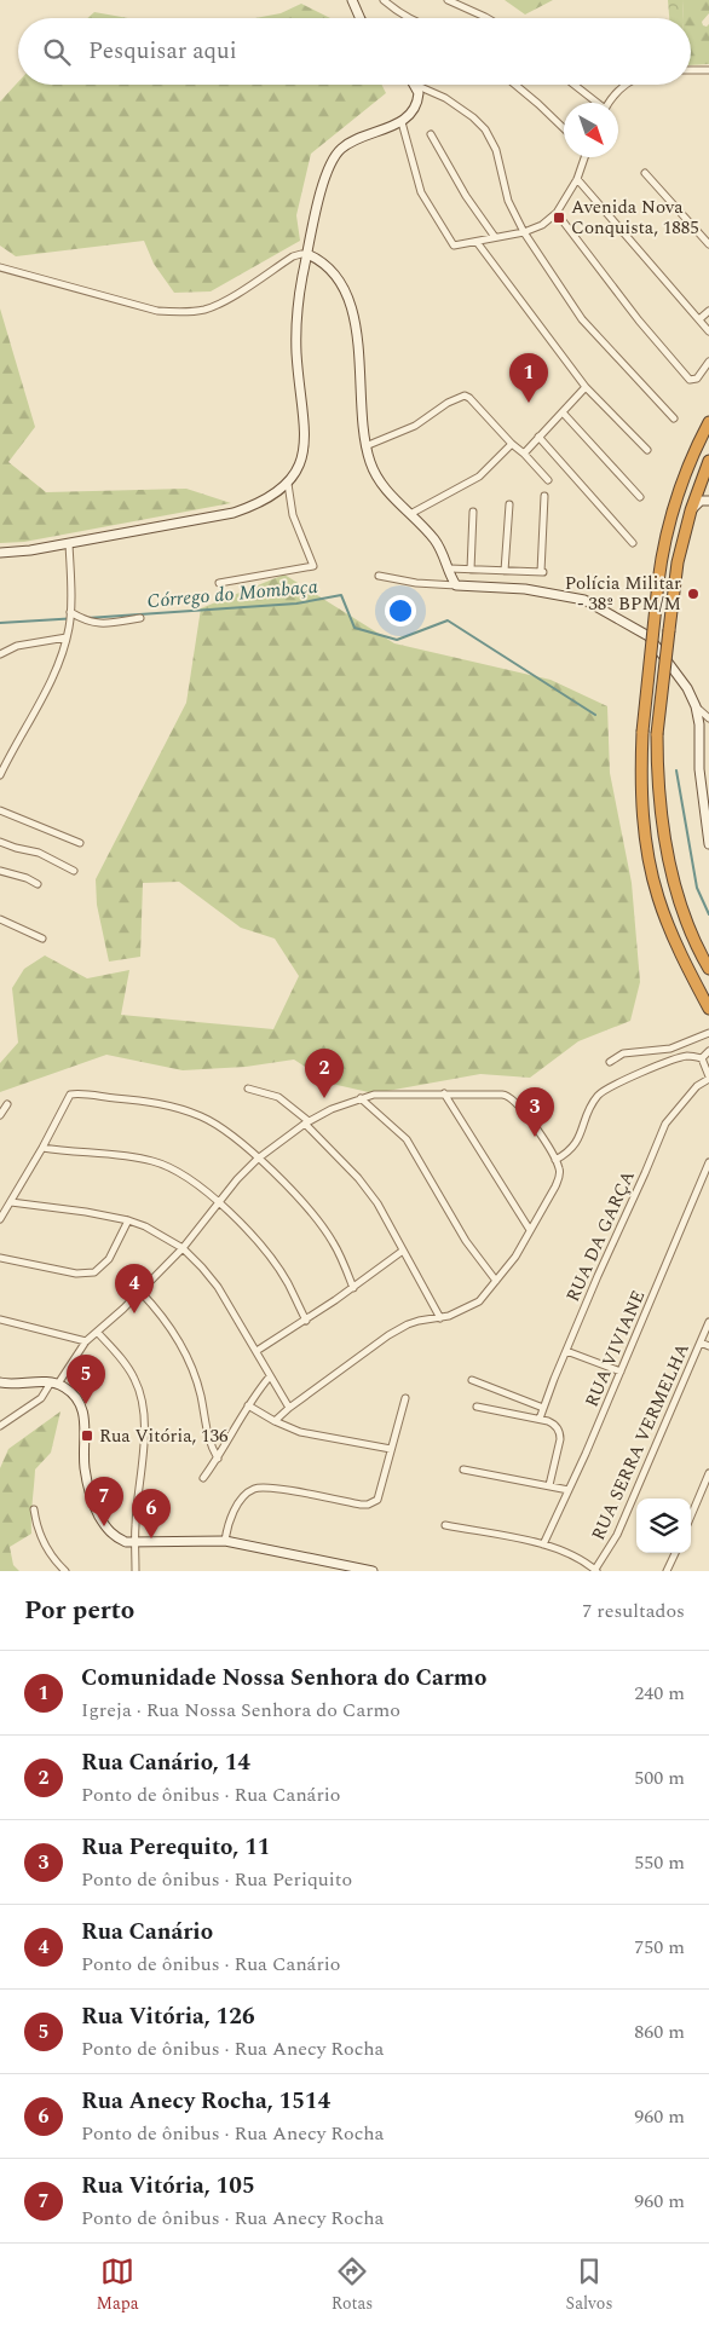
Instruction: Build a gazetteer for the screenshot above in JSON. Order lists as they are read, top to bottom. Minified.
{"streets":{"street":["RUA DA GARÇA","RUA VIVIANE","RUA SERRA VERMELHA"]},"water":["Córrego do Mombaça"],"places":{"transit":["Avenida Nova Conquista, 1885","Rua Vitória, 136"],"other":["Polícia Militar - 38º BPM/M"]},"north":"bottom right","page":{"search":"Pesquisar aqui","pins":["1","2","3","4","5","7","6"],"heading":["Por perto","7 resultados"],"list":[{"mark":"1","name":"Comunidade Nossa Senhora do Carmo","note":"Igreja · Rua Nossa Senhora do Carmo","value":"240 m"},{"mark":"2","name":"Rua Canário, 14","note":"Ponto de ônibus · Rua Canário","value":"500 m"},{"mark":"3","name":"Rua Perequito, 11","note":"Ponto de ônibus · Rua Periquito","value":"550 m"},{"mark":"4","name":"Rua Canário","note":"Ponto de ônibus · Rua Canário","value":"750 m"},{"mark":"5","name":"Rua Vitória, 126","note":"Ponto de ônibus · Rua Anecy Rocha","value":"860 m"},{"mark":"6","name":"Rua Anecy Rocha, 1514","note":"Ponto de ônibus · Rua Anecy Rocha","value":"960 m"},{"mark":"7","name":"Rua Vitória, 105","note":"Ponto de ônibus · Rua Anecy Rocha","value":"960 m"}],"nav":["Mapa","Rotas","Salvos"]}}
